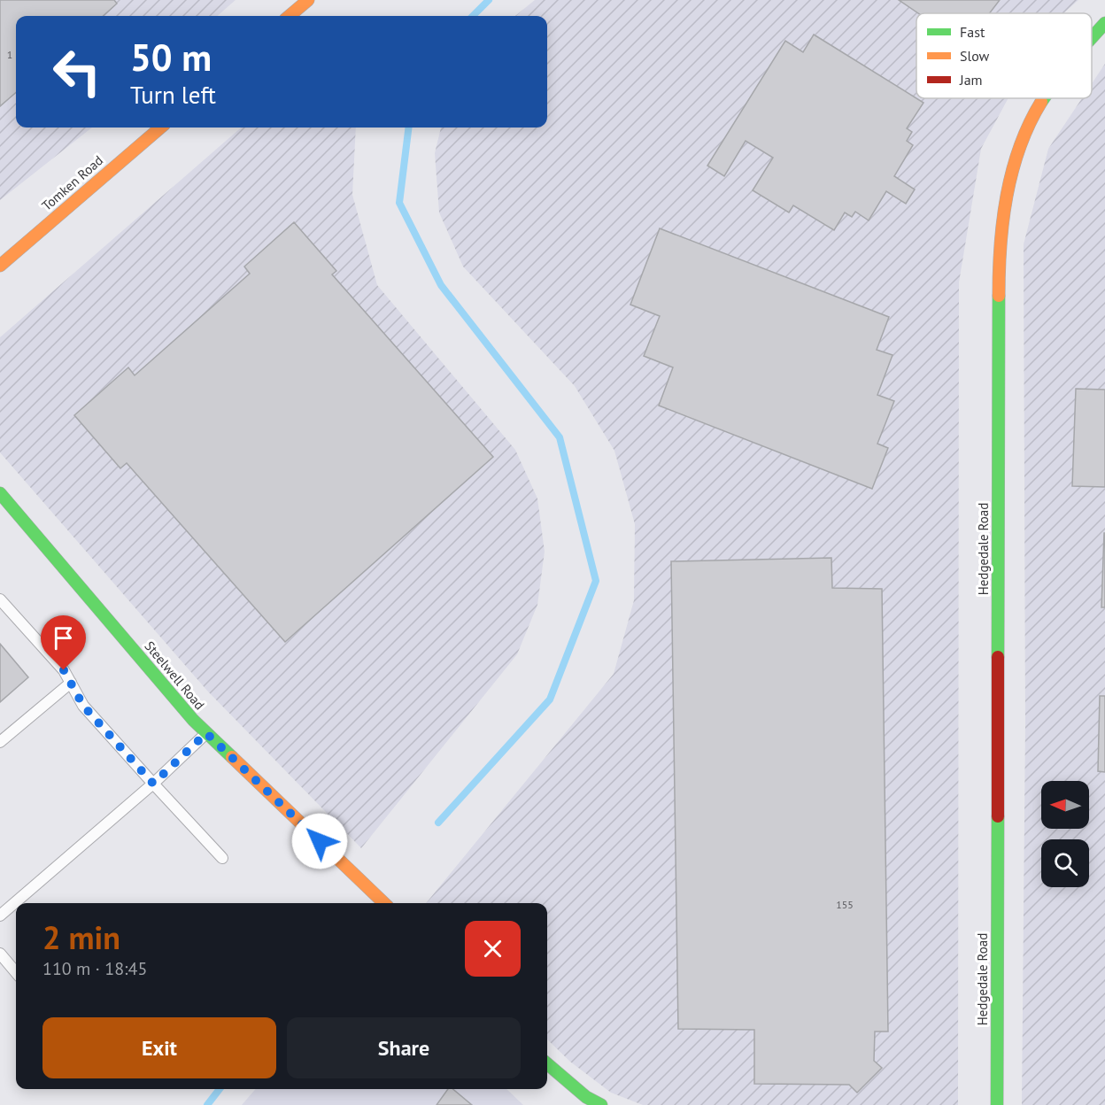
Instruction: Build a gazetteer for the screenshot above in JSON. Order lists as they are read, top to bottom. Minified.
{"streets":{"street":["Tomken Road","Hedgedale Road","Steelwell Road"]},"house_numbers":["1","155"],"legend":["Fast","Slow","Jam"],"north":"left","page":{"turn":["50 m","Turn left"],"heading":["2 min","110 m · 18:45"],"buttons":["Exit","Share"]}}
